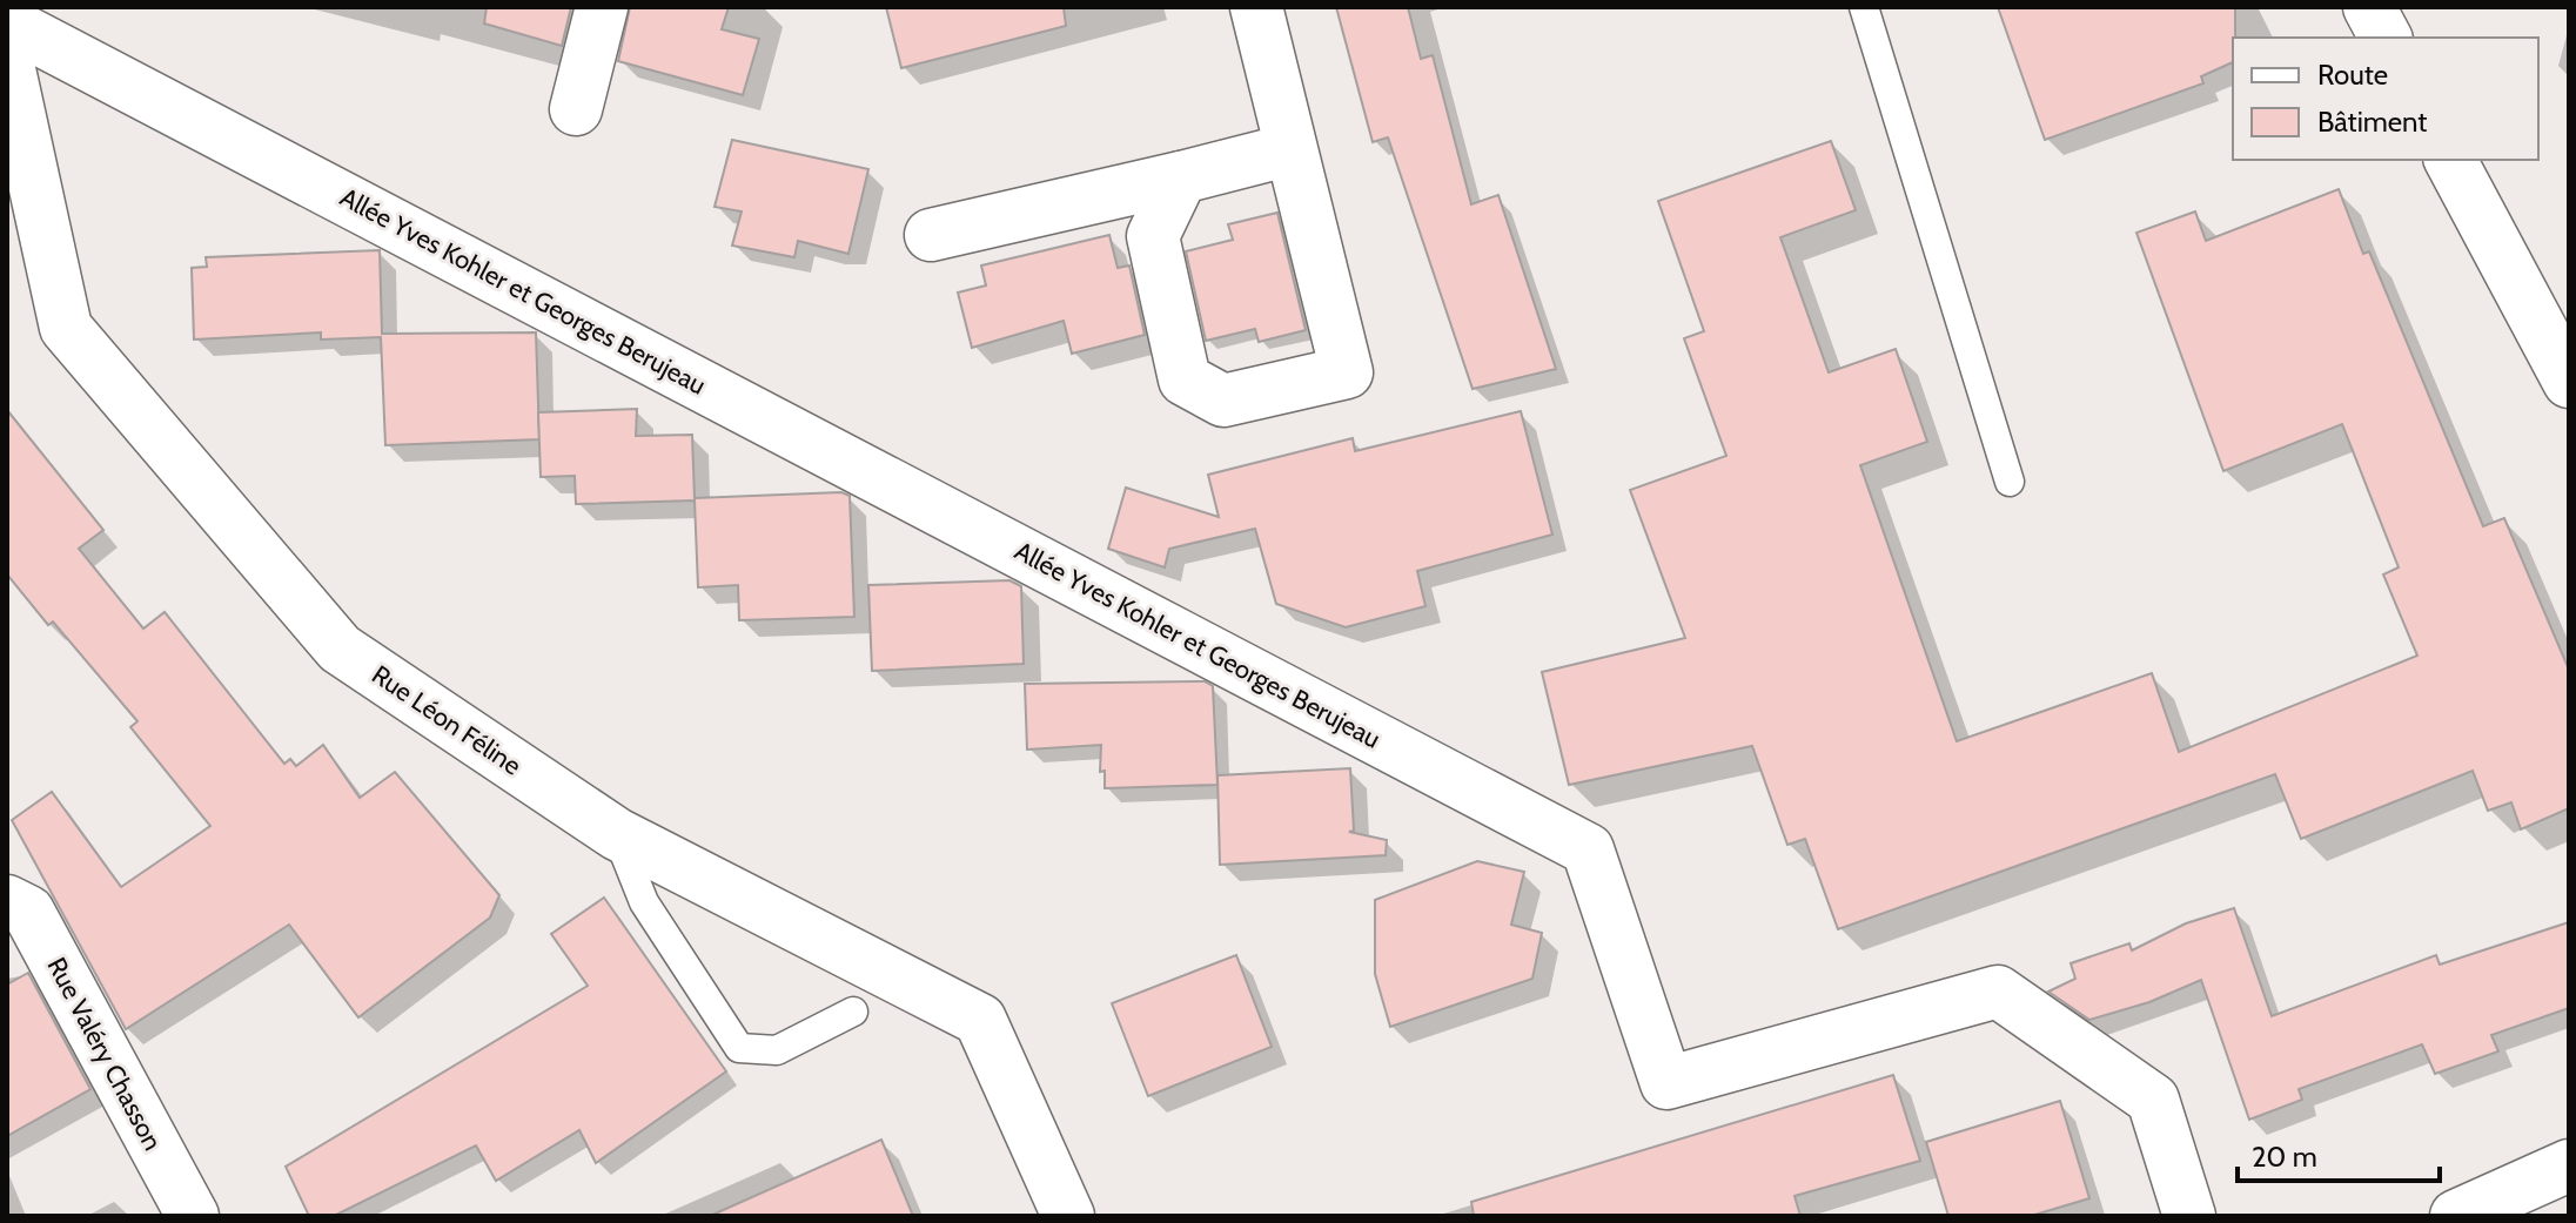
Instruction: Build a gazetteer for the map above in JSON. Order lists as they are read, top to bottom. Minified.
{"streets":{"street":["Allée Yves Kohler et Georges Berujeau","Rue Léon Féline","Rue Valéry Chasson"]},"legend":["Route","Bâtiment"],"scale_bar":"20 m"}
